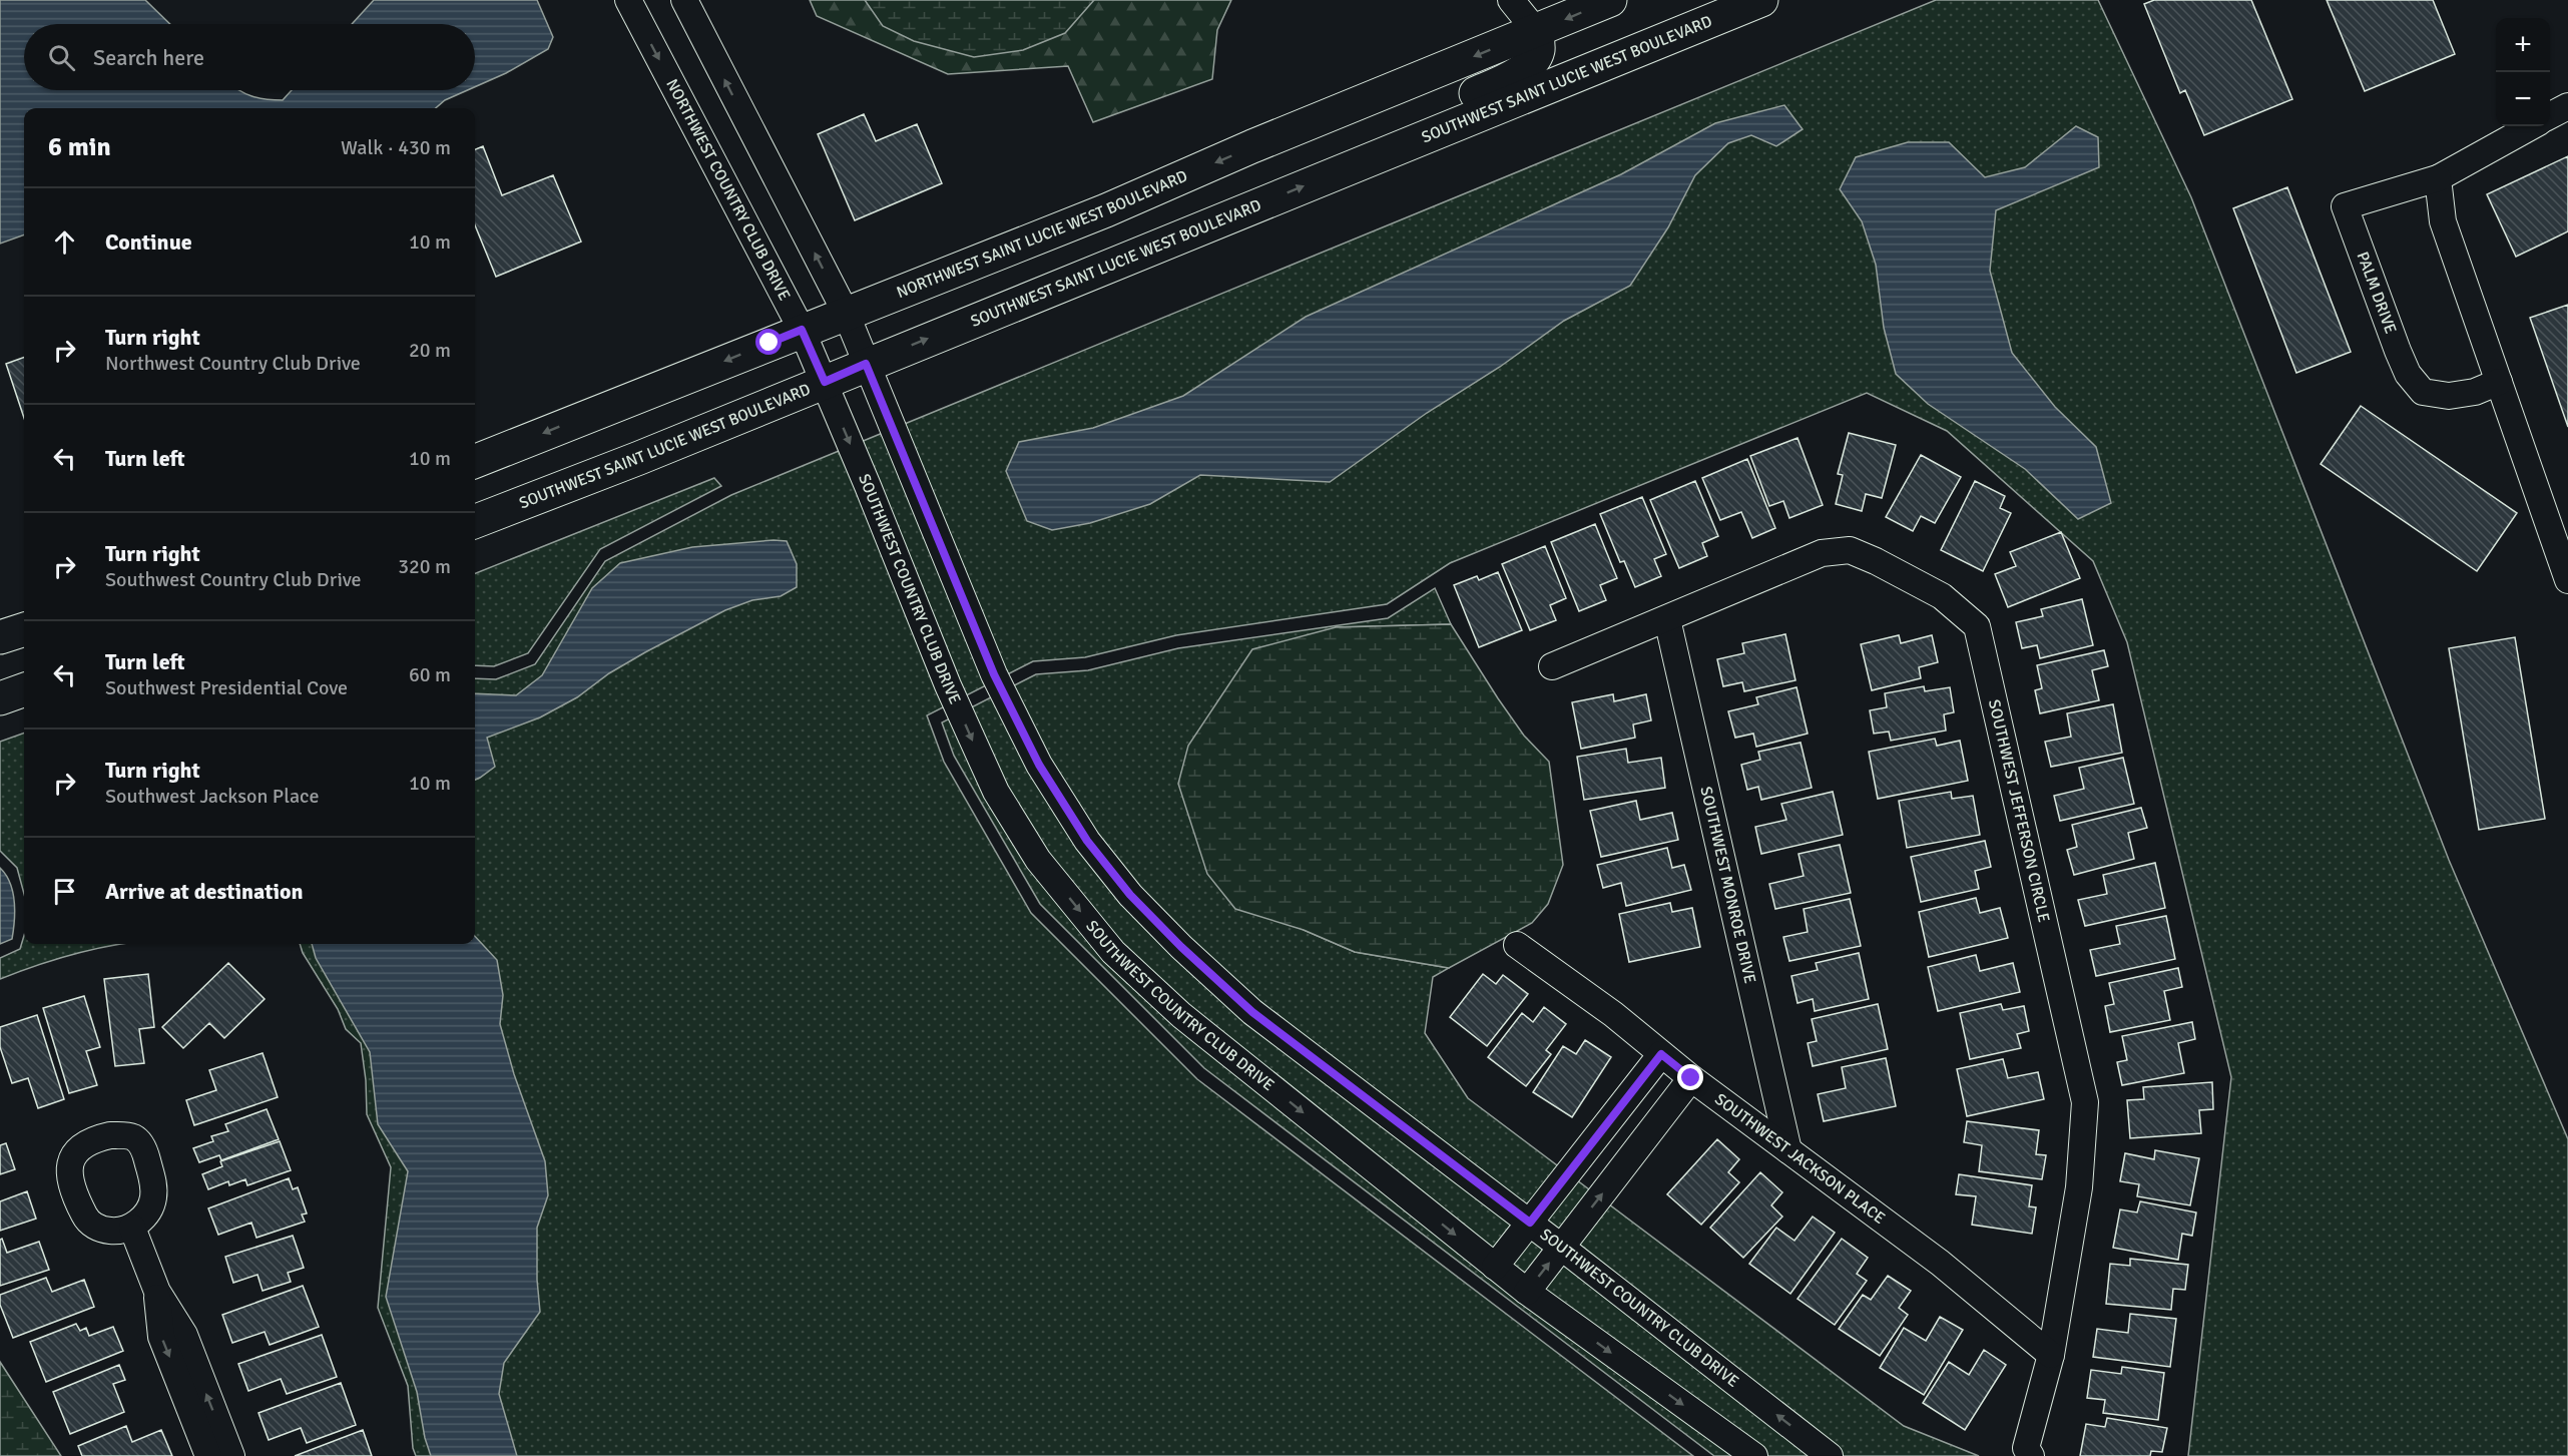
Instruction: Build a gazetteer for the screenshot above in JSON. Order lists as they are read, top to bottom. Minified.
{"streets":{"main road":["SOUTHWEST SAINT LUCIE WEST BOULEVARD","NORTHWEST SAINT LUCIE WEST BOULEVARD"],"street":["NORTHWEST COUNTRY CLUB DRIVE","PALM DRIVE","SOUTHWEST COUNTRY CLUB DRIVE","SOUTHWEST JEFFERSON CIRCLE","SOUTHWEST MONROE DRIVE","SOUTHWEST JACKSON PLACE"]},"crossings":[["SOUTHWEST SAINT LUCIE WEST BOULEVARD","NORTHWEST COUNTRY CLUB DRIVE"],["SOUTHWEST SAINT LUCIE WEST BOULEVARD","SOUTHWEST COUNTRY CLUB DRIVE"],["NORTHWEST COUNTRY CLUB DRIVE","NORTHWEST SAINT LUCIE WEST BOULEVARD"],["NORTHWEST COUNTRY CLUB DRIVE","SOUTHWEST COUNTRY CLUB DRIVE"],["SOUTHWEST JEFFERSON CIRCLE","SOUTHWEST MONROE DRIVE"],["SOUTHWEST JEFFERSON CIRCLE","SOUTHWEST JACKSON PLACE"],["SOUTHWEST MONROE DRIVE","SOUTHWEST JACKSON PLACE"]],"one_way":["SOUTHWEST SAINT LUCIE WEST BOULEVARD","NORTHWEST SAINT LUCIE WEST BOULEVARD"],"page":{"map_buttons":["+","−"],"search":"Search here","heading":["6 min","Walk · 430 m"],"list":[["Continue","10 m"],["Turn right","Northwest Country Club Drive","20 m"],["Turn left","10 m"],["Turn right","Southwest Country Club Drive","320 m"],["Turn left","Southwest Presidential Cove","60 m"],["Turn right","Southwest Jackson Place","10 m"],"Arrive at destination"]}}
